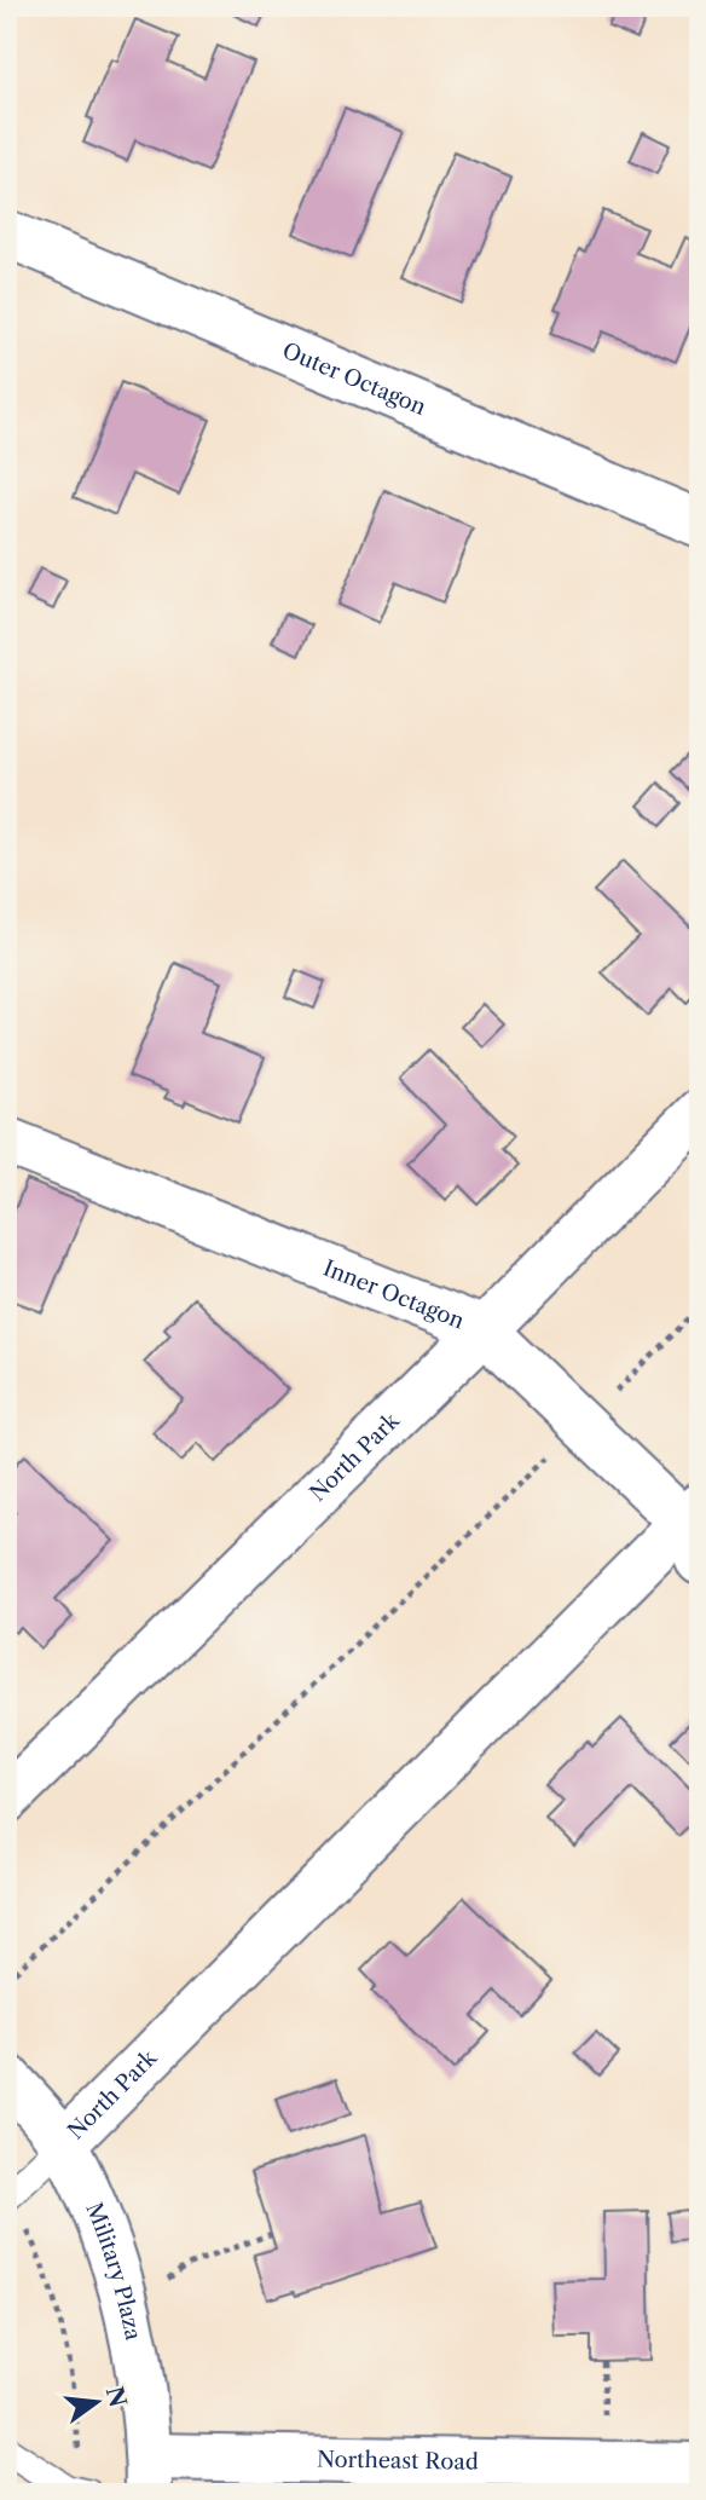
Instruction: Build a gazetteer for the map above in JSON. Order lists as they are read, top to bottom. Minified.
{"streets":{"street":["Outer Octagon","Inner Octagon","North Park","Military Plaza","Northeast Road"]},"crossings":[["Inner Octagon","North Park"],["North Park","Military Plaza"],["Military Plaza","Northeast Road"]],"north":"right"}
